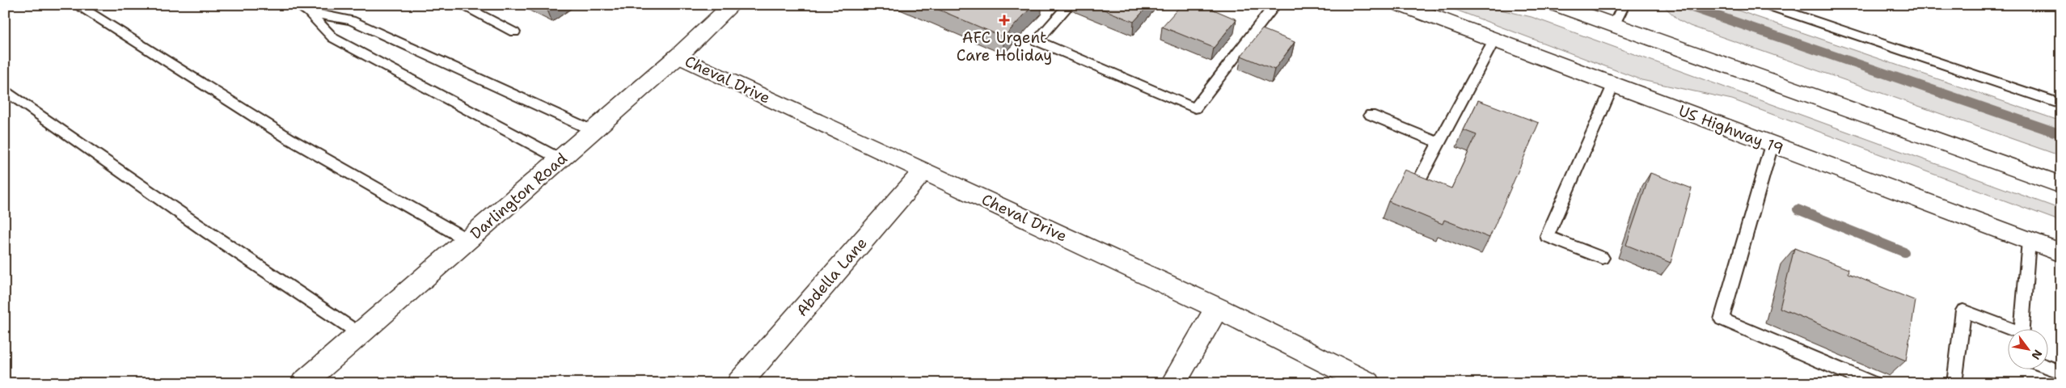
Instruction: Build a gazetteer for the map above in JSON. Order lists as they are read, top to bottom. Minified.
{"streets":{"main road":["Cheval Drive","US Highway 19","Darlington Road","Abdella Lane"]},"crossings":[["Cheval Drive","Darlington Road"],["Cheval Drive","Abdella Lane"]],"places":{"health":["AFC Urgent Care Holiday"]},"north":"bottom right"}
